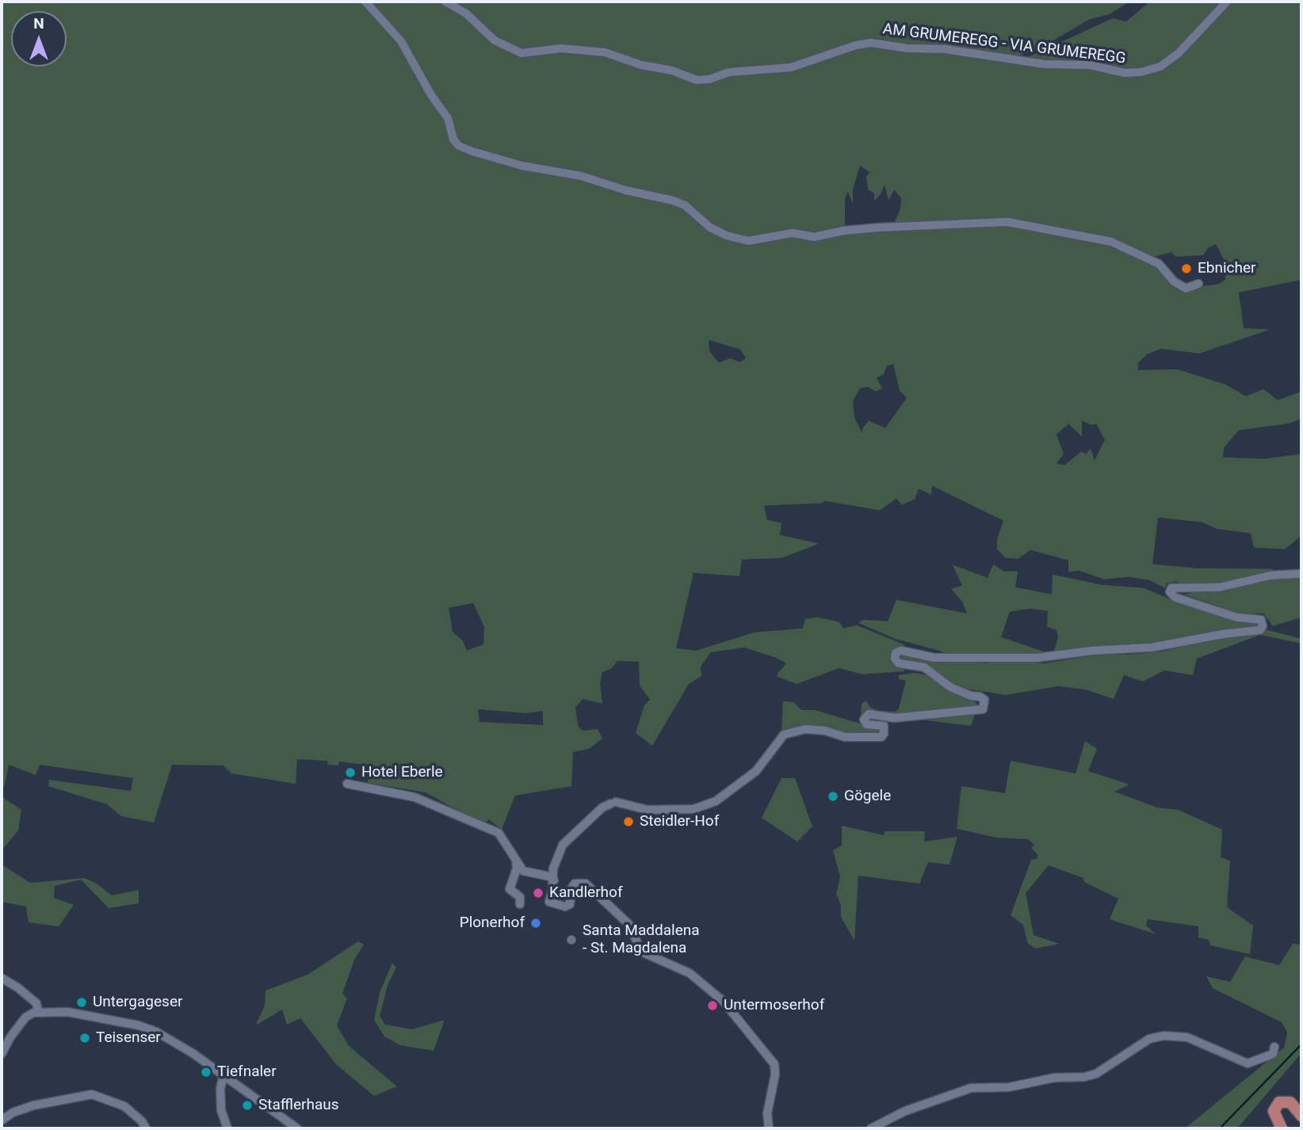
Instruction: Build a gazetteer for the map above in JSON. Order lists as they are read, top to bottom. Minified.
{"streets":{"street":["AM GRUMEREGG - VIA GRUMEREGG"]},"places":["Ebnicher","Hotel Eberle","Gögele","Steidler-Hof","Kandlerhof","Plonerhof","Santa Maddalena - St. Magdalena","Untergageser","Untermoserhof","Teisenser","Tiefnaler","Stafflerhaus"],"north":"top"}
